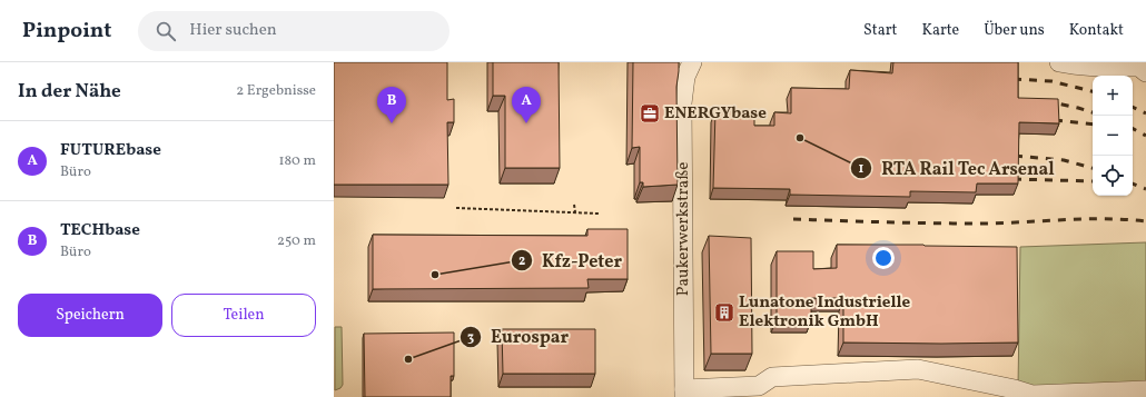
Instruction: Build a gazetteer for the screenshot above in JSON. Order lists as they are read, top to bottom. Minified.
{"streets":{"street":["Paukerwerkstraße"]},"places":{"office":["ENERGYbase"],"other":["RTA Rail Tec Arsenal","Kfz-Peter","Eurospar"],"building":["Lunatone Industrielle Elektronik GmbH"]},"page":{"header":"Pinpoint","search":"Hier suchen","nav":["Start","Karte","Über uns","Kontakt"],"heading":["In der Nähe","2 Ergebnisse"],"map_buttons":["+","−"],"pins":["A","B"],"list":[{"mark":"A","name":"FUTUREbase","note":"Büro","value":"180 m"},{"mark":"B","name":"TECHbase","note":"Büro","value":"250 m"}],"buttons":["Speichern","Teilen"]}}
